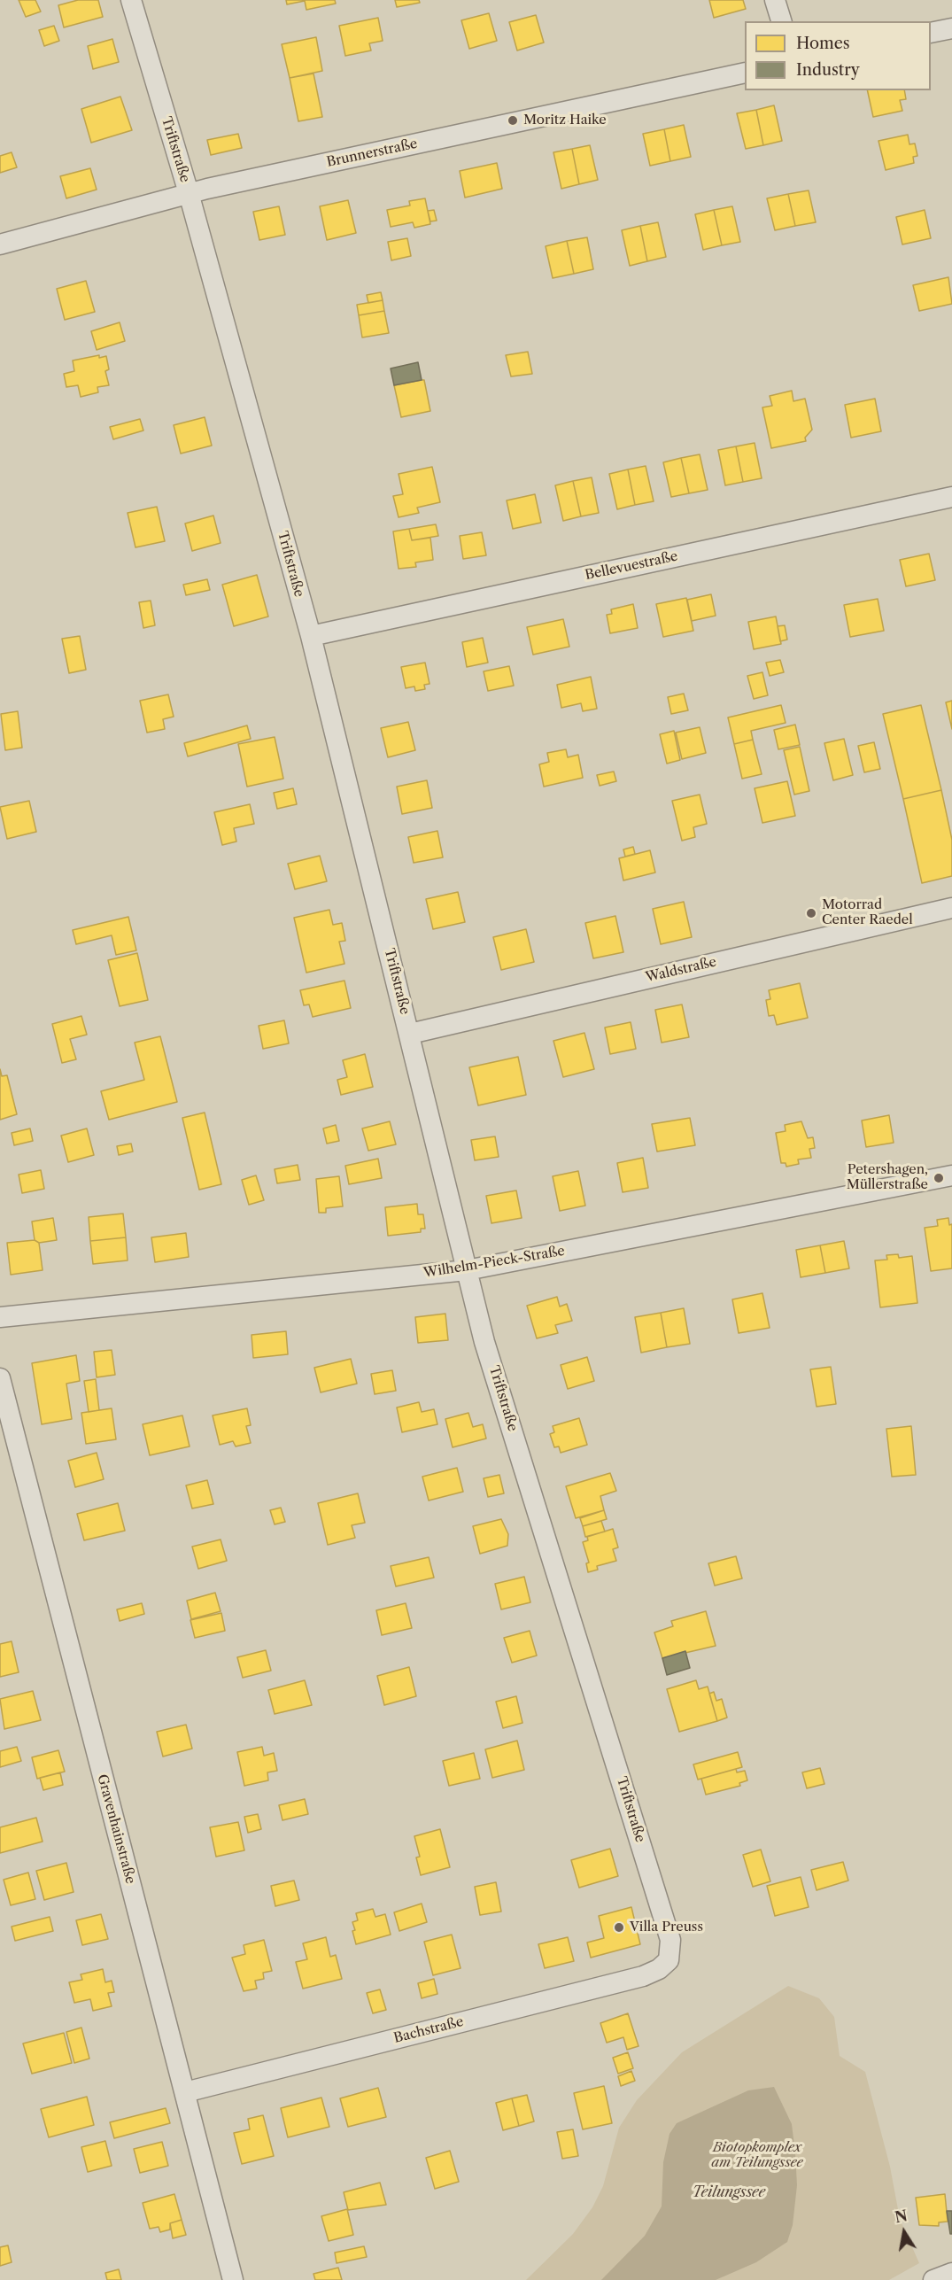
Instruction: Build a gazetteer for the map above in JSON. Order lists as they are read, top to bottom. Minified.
{"streets":{"street":["Triftstraße","Brunnerstraße","Bellevuestraße","Waldstraße","Wilhelm-Pieck-Straße","Gravenhainstraße","Bachstraße"]},"crossings":[["Triftstraße","Brunnerstraße"],["Triftstraße","Bellevuestraße"],["Triftstraße","Waldstraße"],["Triftstraße","Wilhelm-Pieck-Straße"],["Triftstraße","Bachstraße"],["Gravenhainstraße","Bachstraße"]],"water":["Teilungssee"],"parks":["Biotopkomplex am Teilungssee"],"places":["Moritz Haike","Motorrad Center Raedel","Petershagen, Müllerstraße","Villa Preuss"],"legend":["Homes","Industry"],"north":"top"}
